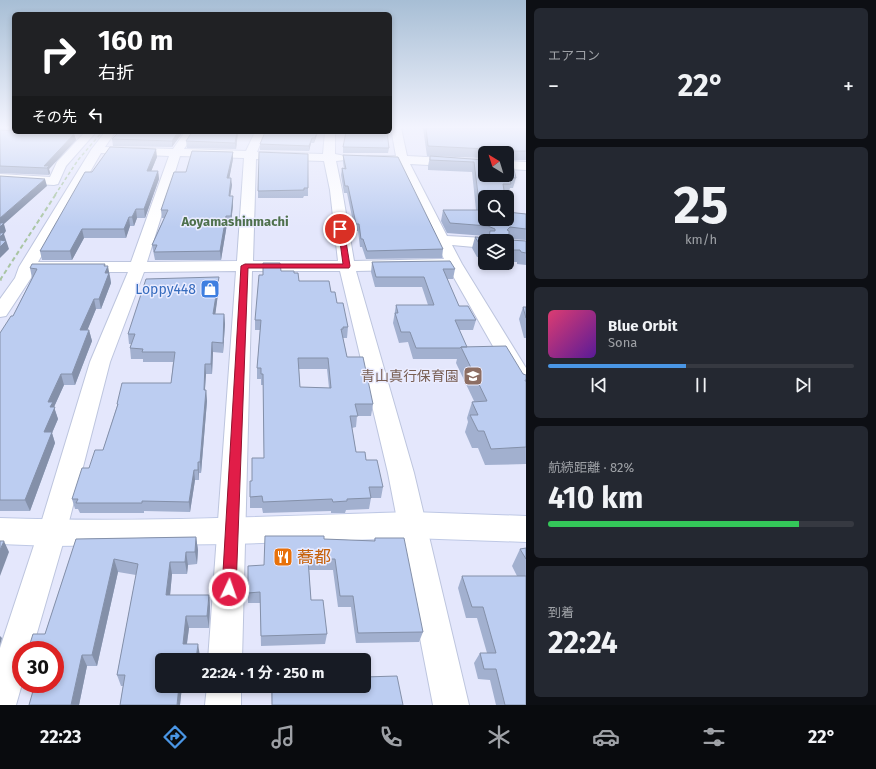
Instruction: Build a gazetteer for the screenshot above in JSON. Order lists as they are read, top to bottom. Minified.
{"districts":["Aoyamashinmachi"],"places":{"shop":["Loppy448"],"school or university":["青山真行保育園"],"restaurant":["蕎都"]},"north":"top left","page":{"tile":["エアコン",["25","km/h"],["航続距離 · 82%","410 km"],["到着","22:24"]],"turn":["160 m","右折"],"heat":["−","22°","+"],"then":"その先","song":["Blue Orbit","Sona"],"limit":"30","trip":"22:24 · 1 分 · 250 m","tabs":["22:23","22°"]}}
